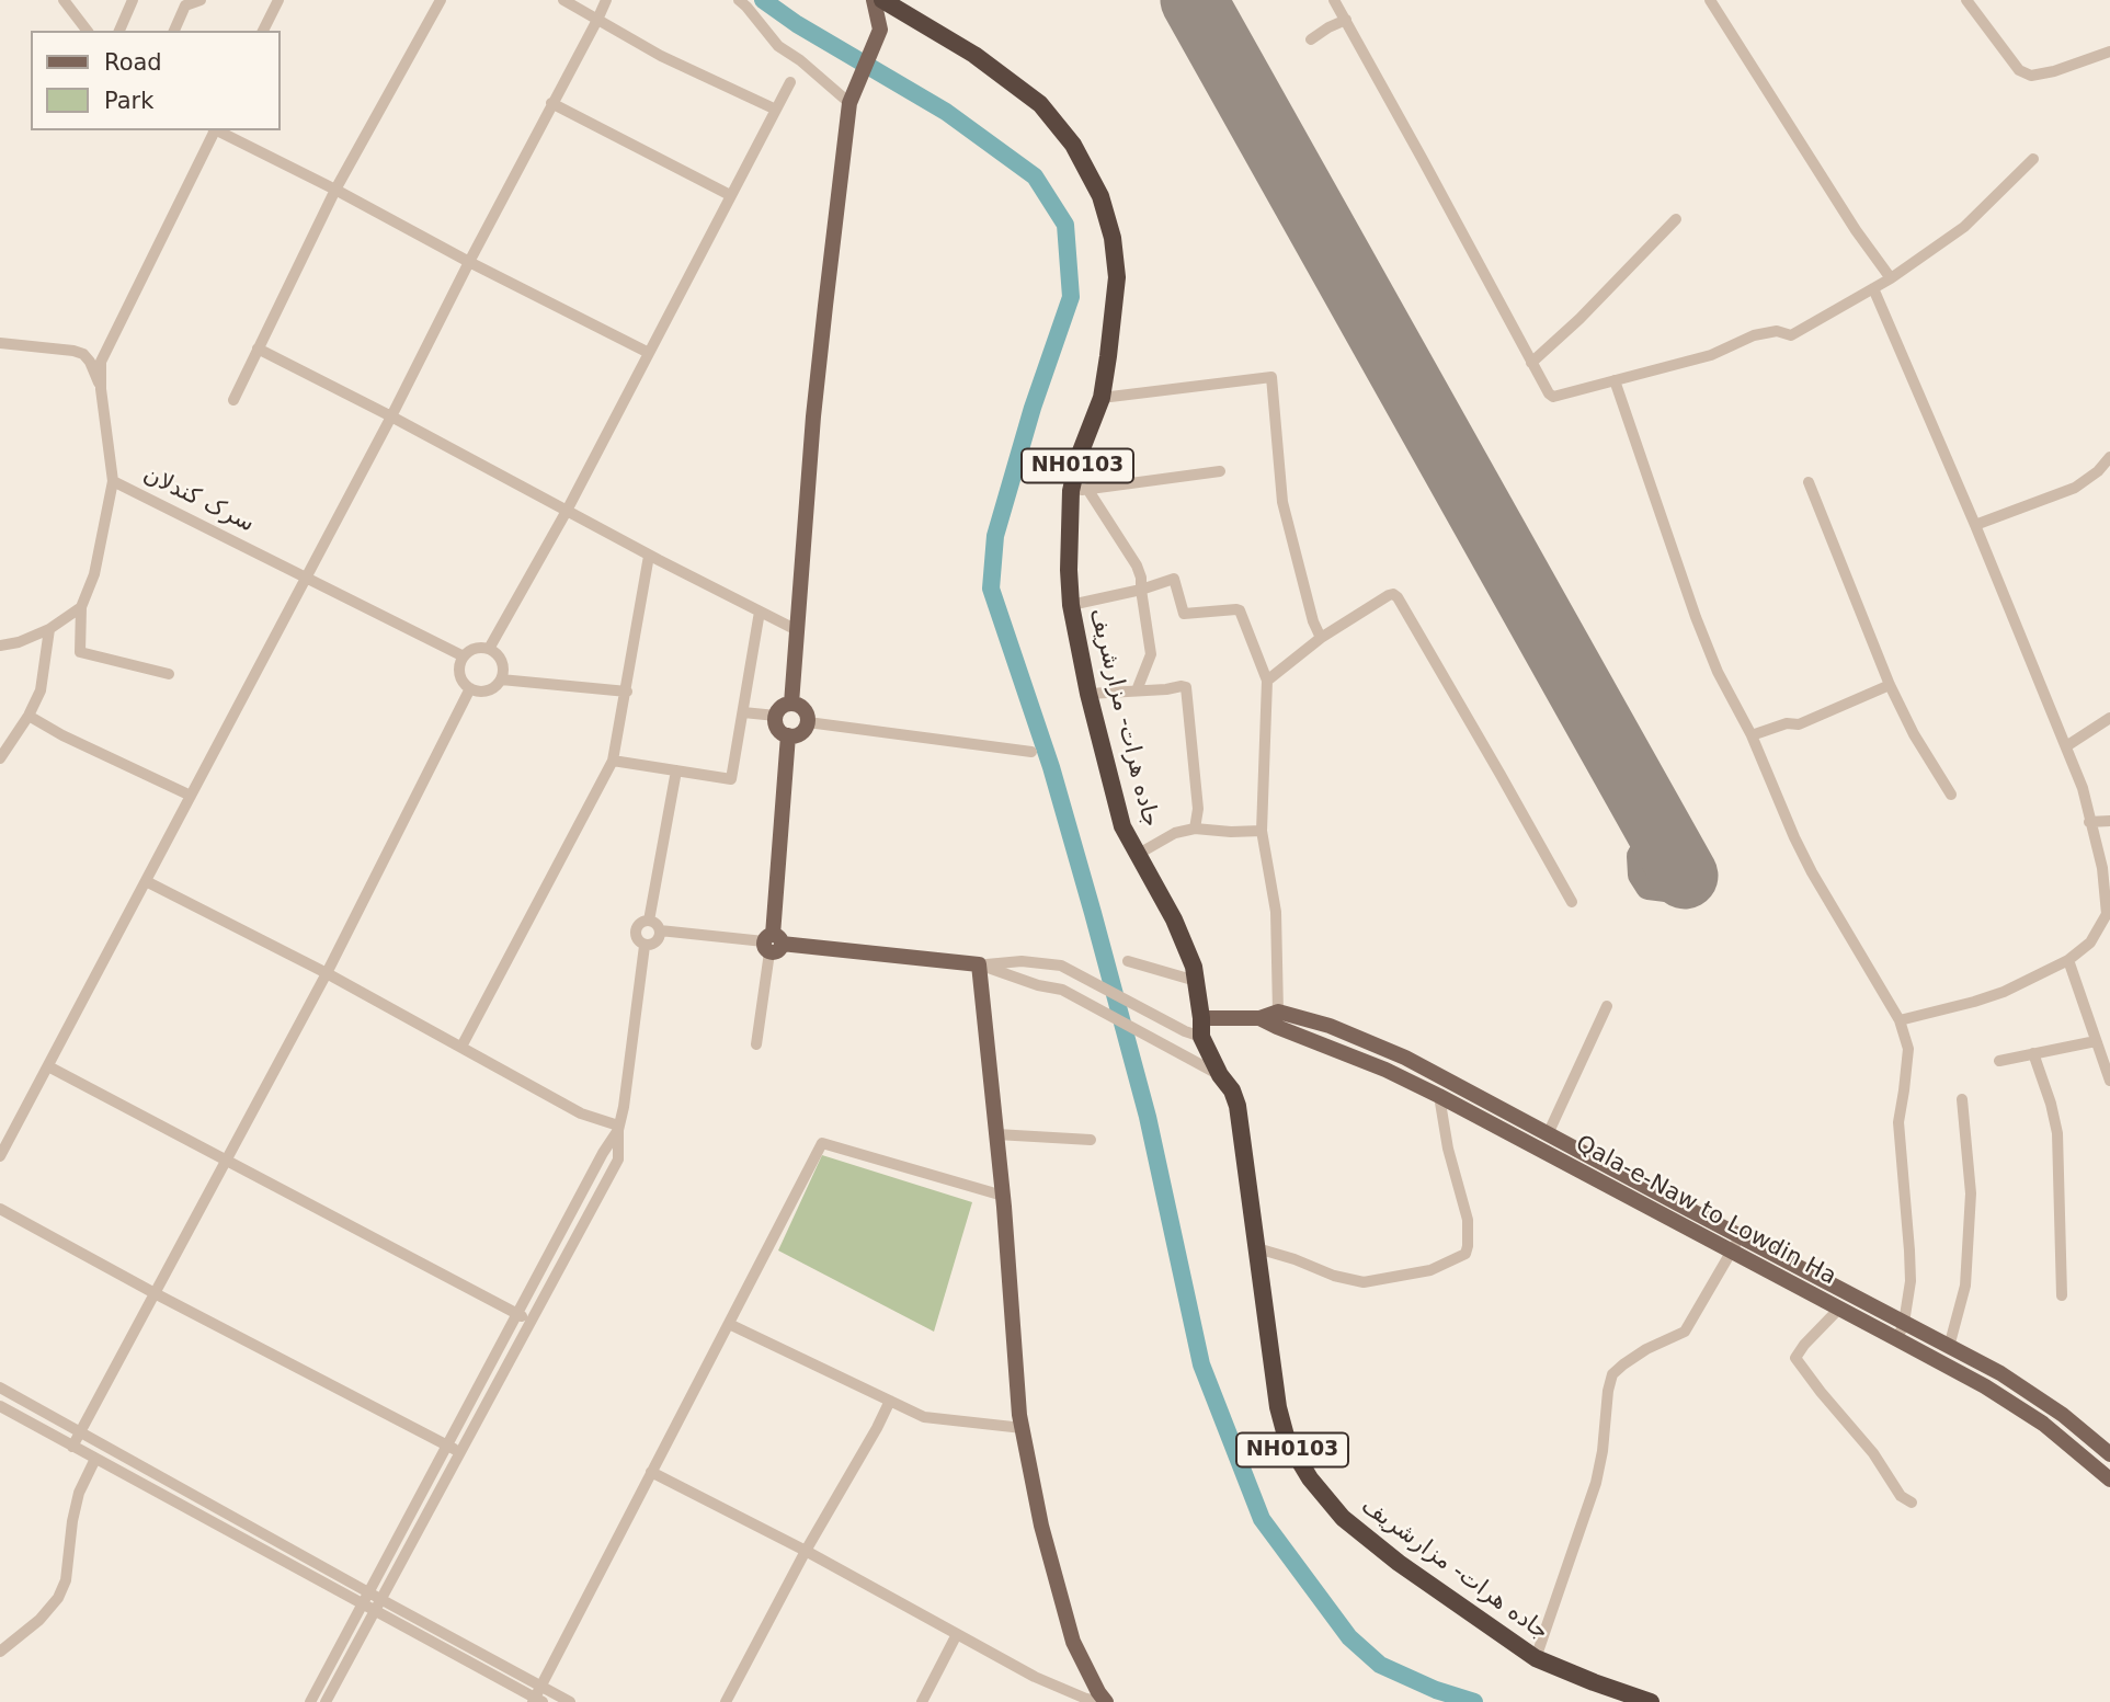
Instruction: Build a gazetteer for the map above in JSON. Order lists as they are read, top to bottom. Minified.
{"streets":{"highway":["NH0103","جاده هرات- مزارشریف"],"main road":["Qala-e-Naw to Lowdin Ha"],"street":["سرک کندلان"]},"crossings":[["جاده هرات- مزارشریف","Qala-e-Naw to Lowdin Ha"]],"legend":["Road","Park"]}
